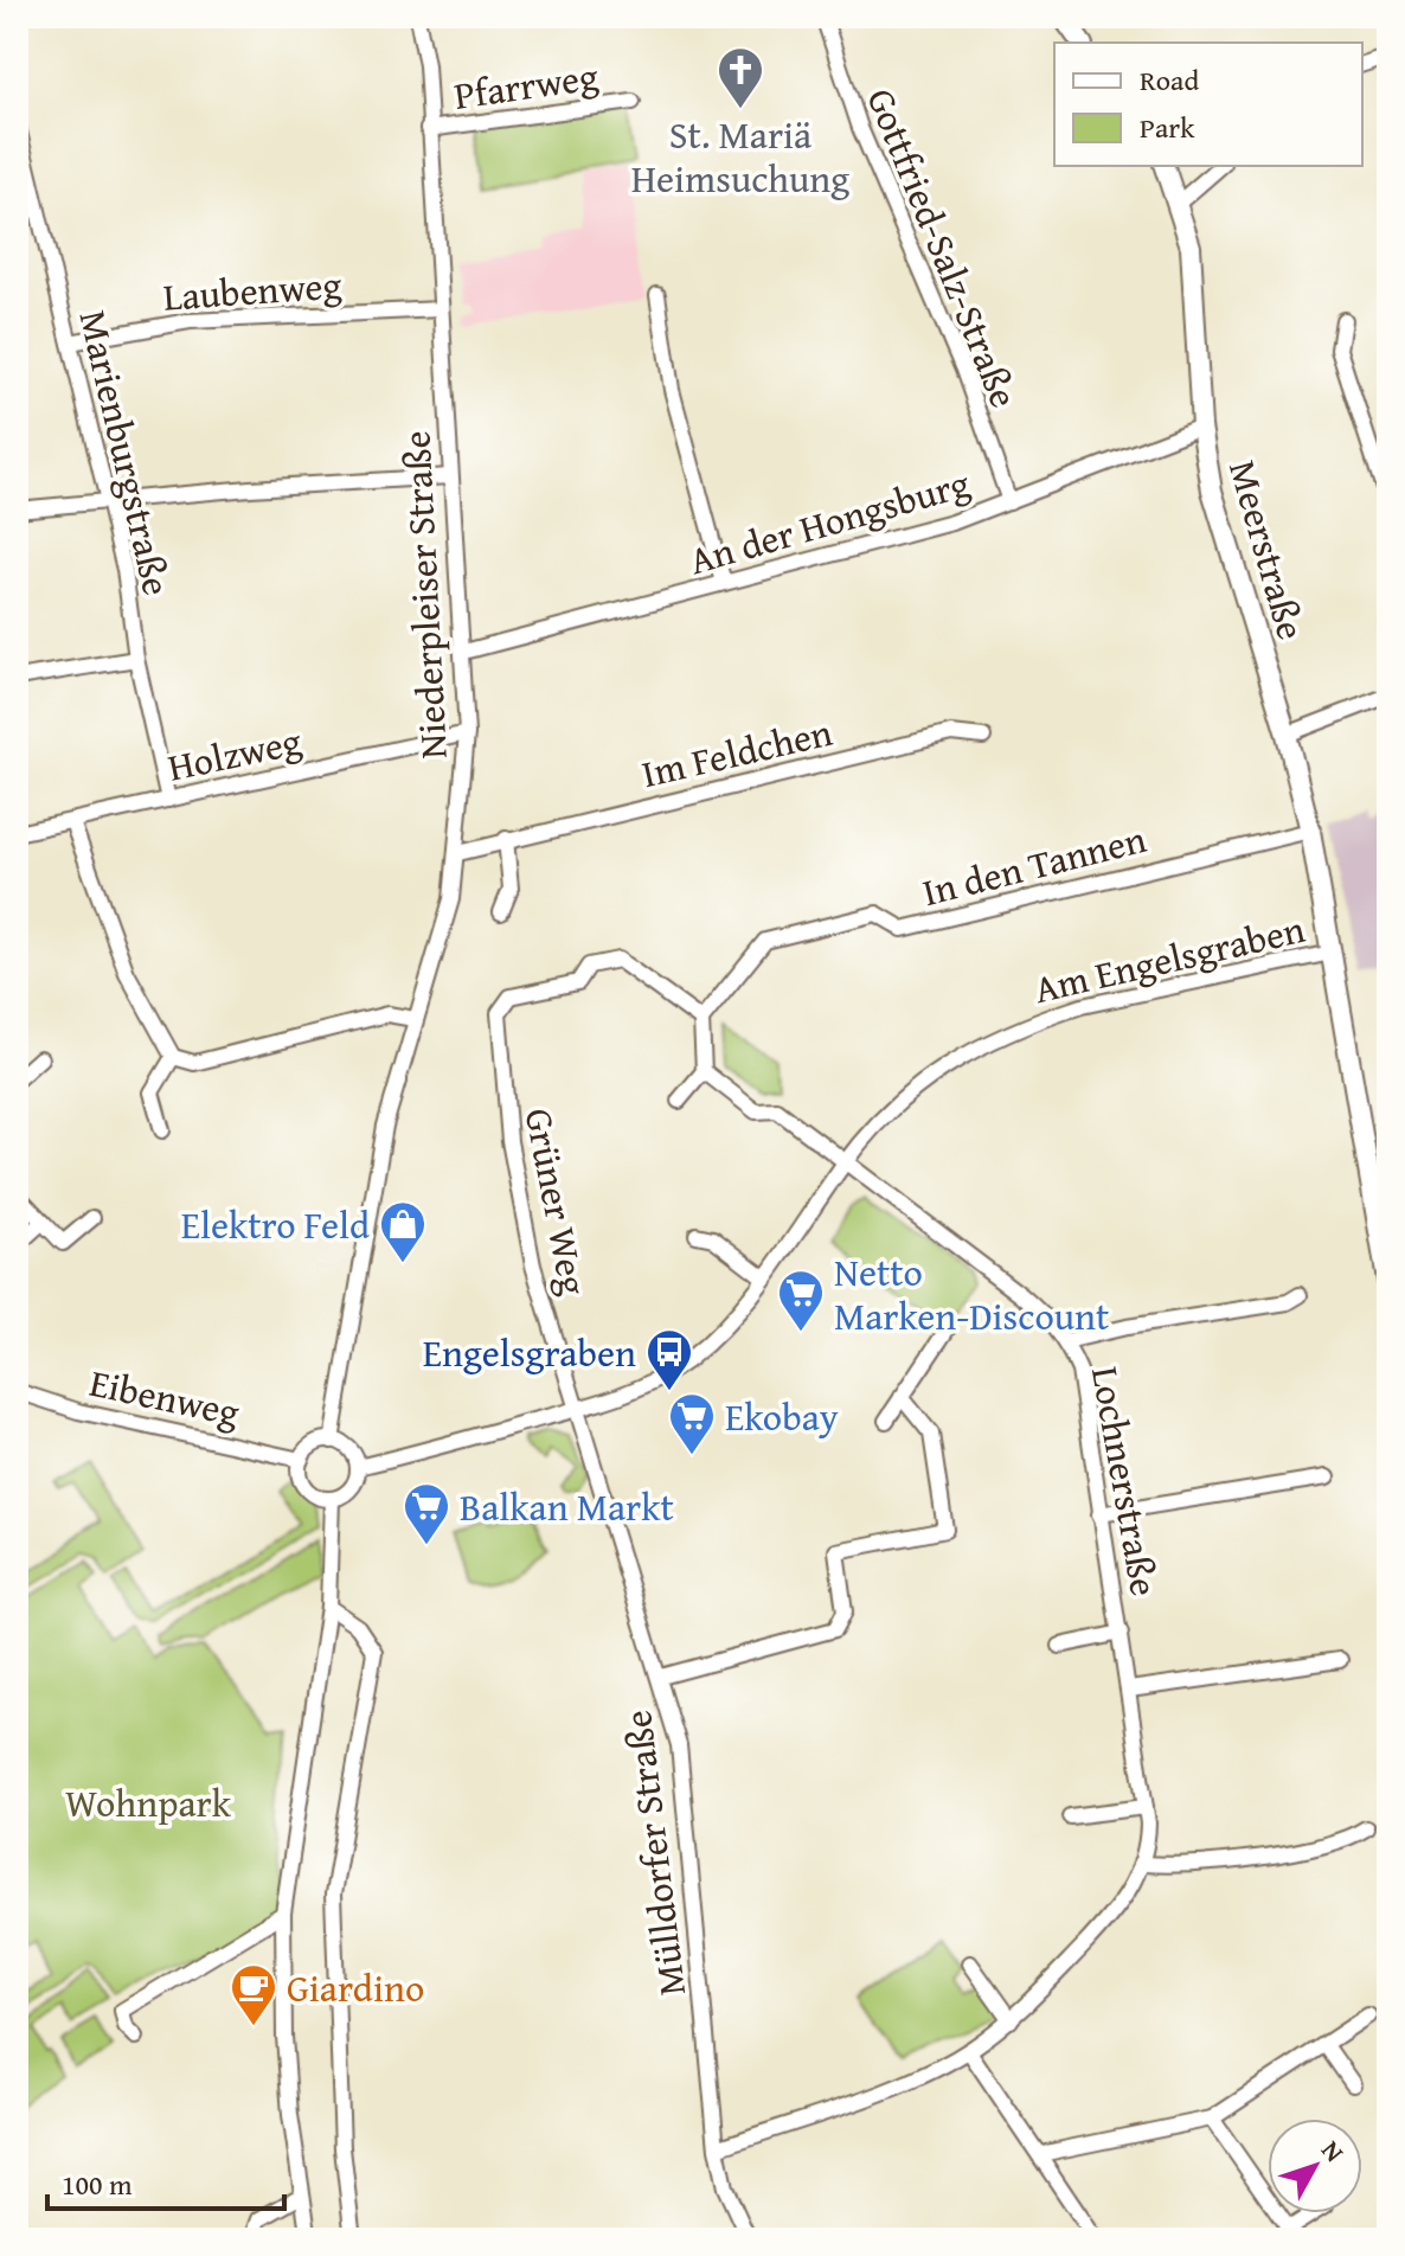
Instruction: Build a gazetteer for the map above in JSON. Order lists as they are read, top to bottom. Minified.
{"streets":{"street":["Pfarrweg","Gottfried-Salz-Straße","Laubenweg","Marienburgstraße","An der Hongsburg","Meerstraße","Niederpleiser Straße","Im Feldchen","Holzweg","In den Tannen","Am Engelsgraben","Grüner Weg","Eibenweg","Lochnerstraße","Mülldorfer Straße"]},"crossings":[["Pfarrweg","Niederpleiser Straße"],["Gottfried-Salz-Straße","An der Hongsburg"],["Laubenweg","Marienburgstraße"],["Laubenweg","Niederpleiser Straße"],["Marienburgstraße","Holzweg"],["An der Hongsburg","Meerstraße"],["An der Hongsburg","Niederpleiser Straße"],["Meerstraße","In den Tannen"],["Meerstraße","Am Engelsgraben"],["Niederpleiser Straße","Im Feldchen"],["Niederpleiser Straße","Holzweg"],["Niederpleiser Straße","Am Engelsgraben"],["Niederpleiser Straße","Eibenweg"],["In den Tannen","Grüner Weg"],["Am Engelsgraben","Grüner Weg"],["Am Engelsgraben","Eibenweg"],["Am Engelsgraben","Lochnerstraße"],["Am Engelsgraben","Mülldorfer Straße"],["Grüner Weg","Mülldorfer Straße"],["Lochnerstraße","Mülldorfer Straße"]],"parks":["Wohnpark"],"places":{"church":["St. Mariä Heimsuchung"],"shop":["Elektro Feld"],"supermarket":["Netto Marken-Discount","Ekobay","Balkan Markt"],"bus stop":["Engelsgraben"],"cafe":["Giardino"]},"legend":["Road","Park"],"scale_bar":"100 m","north":"top right"}
